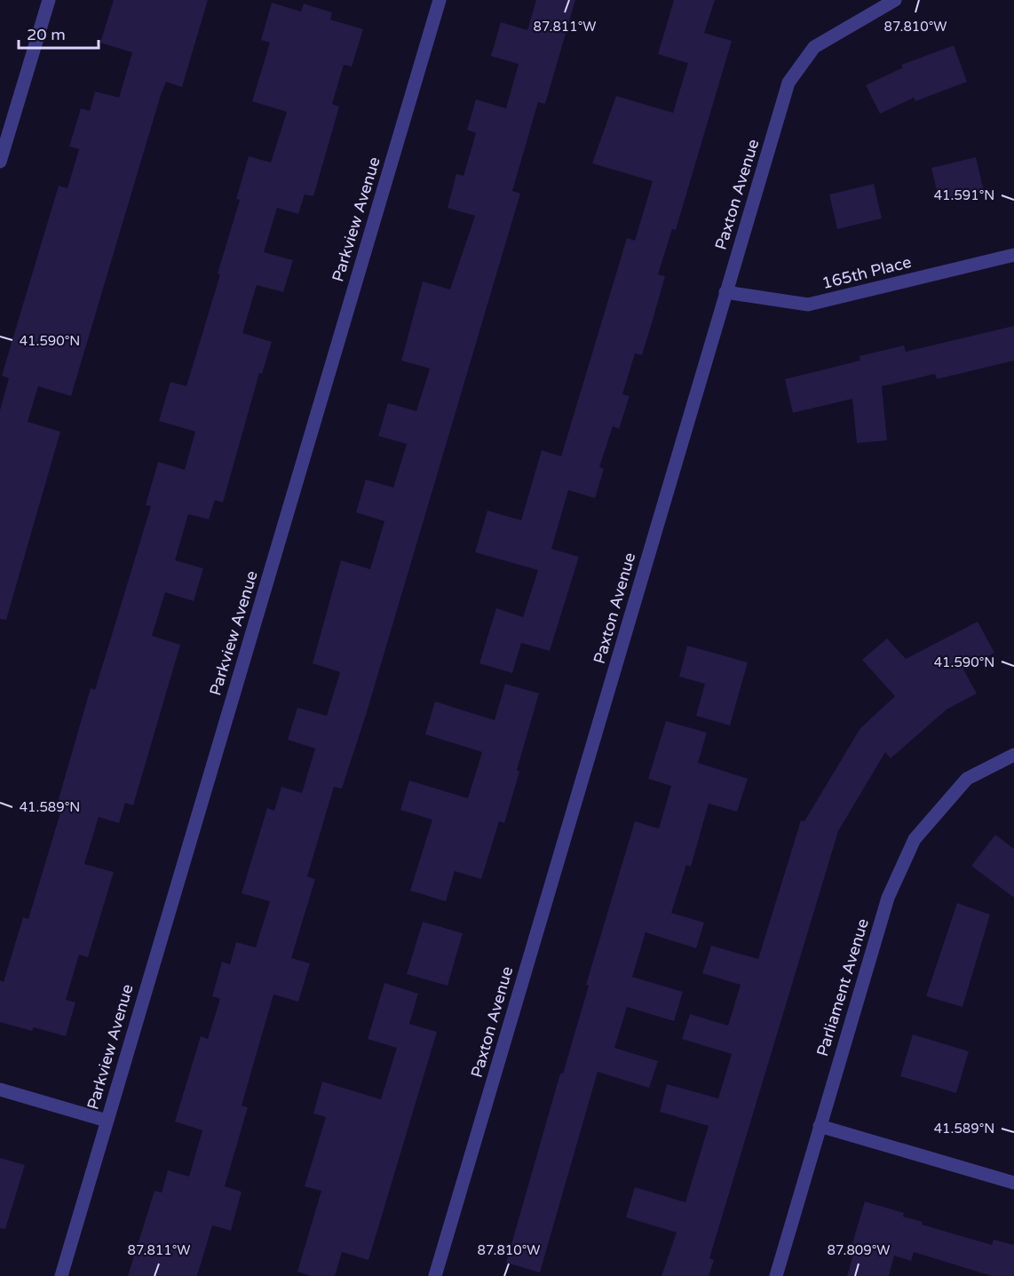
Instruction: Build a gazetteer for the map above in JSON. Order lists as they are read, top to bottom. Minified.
{"streets":{"street":["Paxton Avenue","Parkview Avenue","165th Place","Parliament Avenue"]},"crossings":[["Paxton Avenue","165th Place"]],"scale_bar":"20 m","coordinates":["87.811°W","87.810°W","41.591°N","41.590°N","41.589°N","87.809°W"]}
